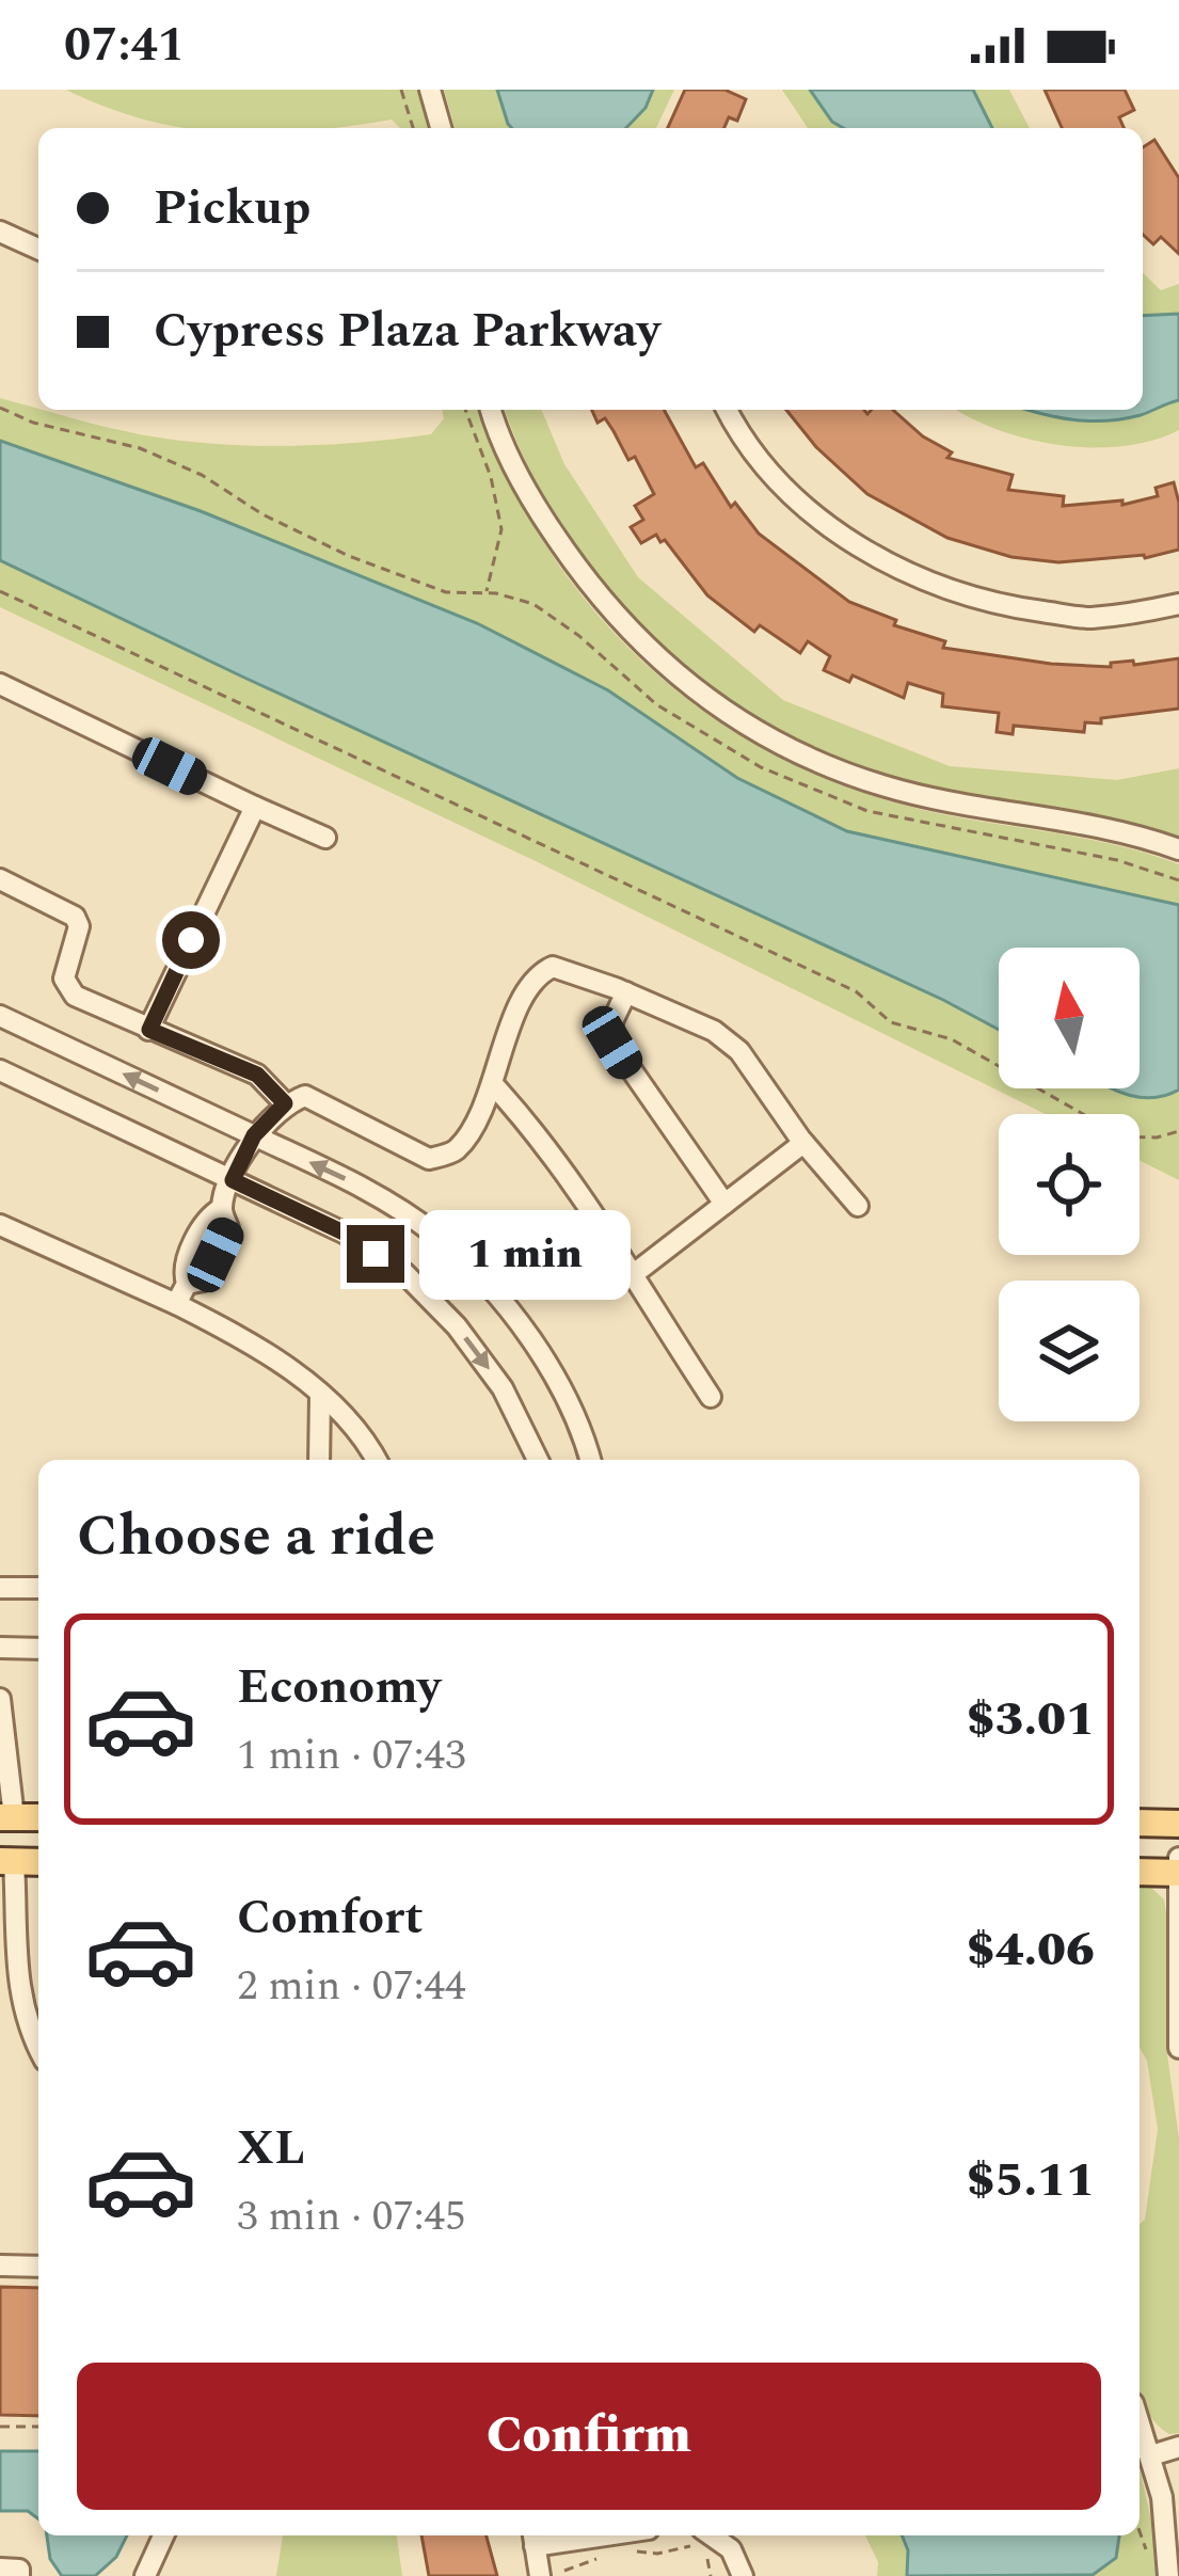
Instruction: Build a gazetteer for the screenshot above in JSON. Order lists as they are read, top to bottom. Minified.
{"north":"top","page":{"status":"07:41","banner":["Pickup","Cypress Plaza Parkway"],"bubble":"1 min","heading":"Choose a ride","list":[{"name":"Economy","note":"1 min · 07:43","value":"$3.01"},{"name":"Comfort","note":"2 min · 07:44","value":"$4.06"},{"name":"XL","note":"3 min · 07:45","value":"$5.11"}],"buttons":"Confirm"}}
